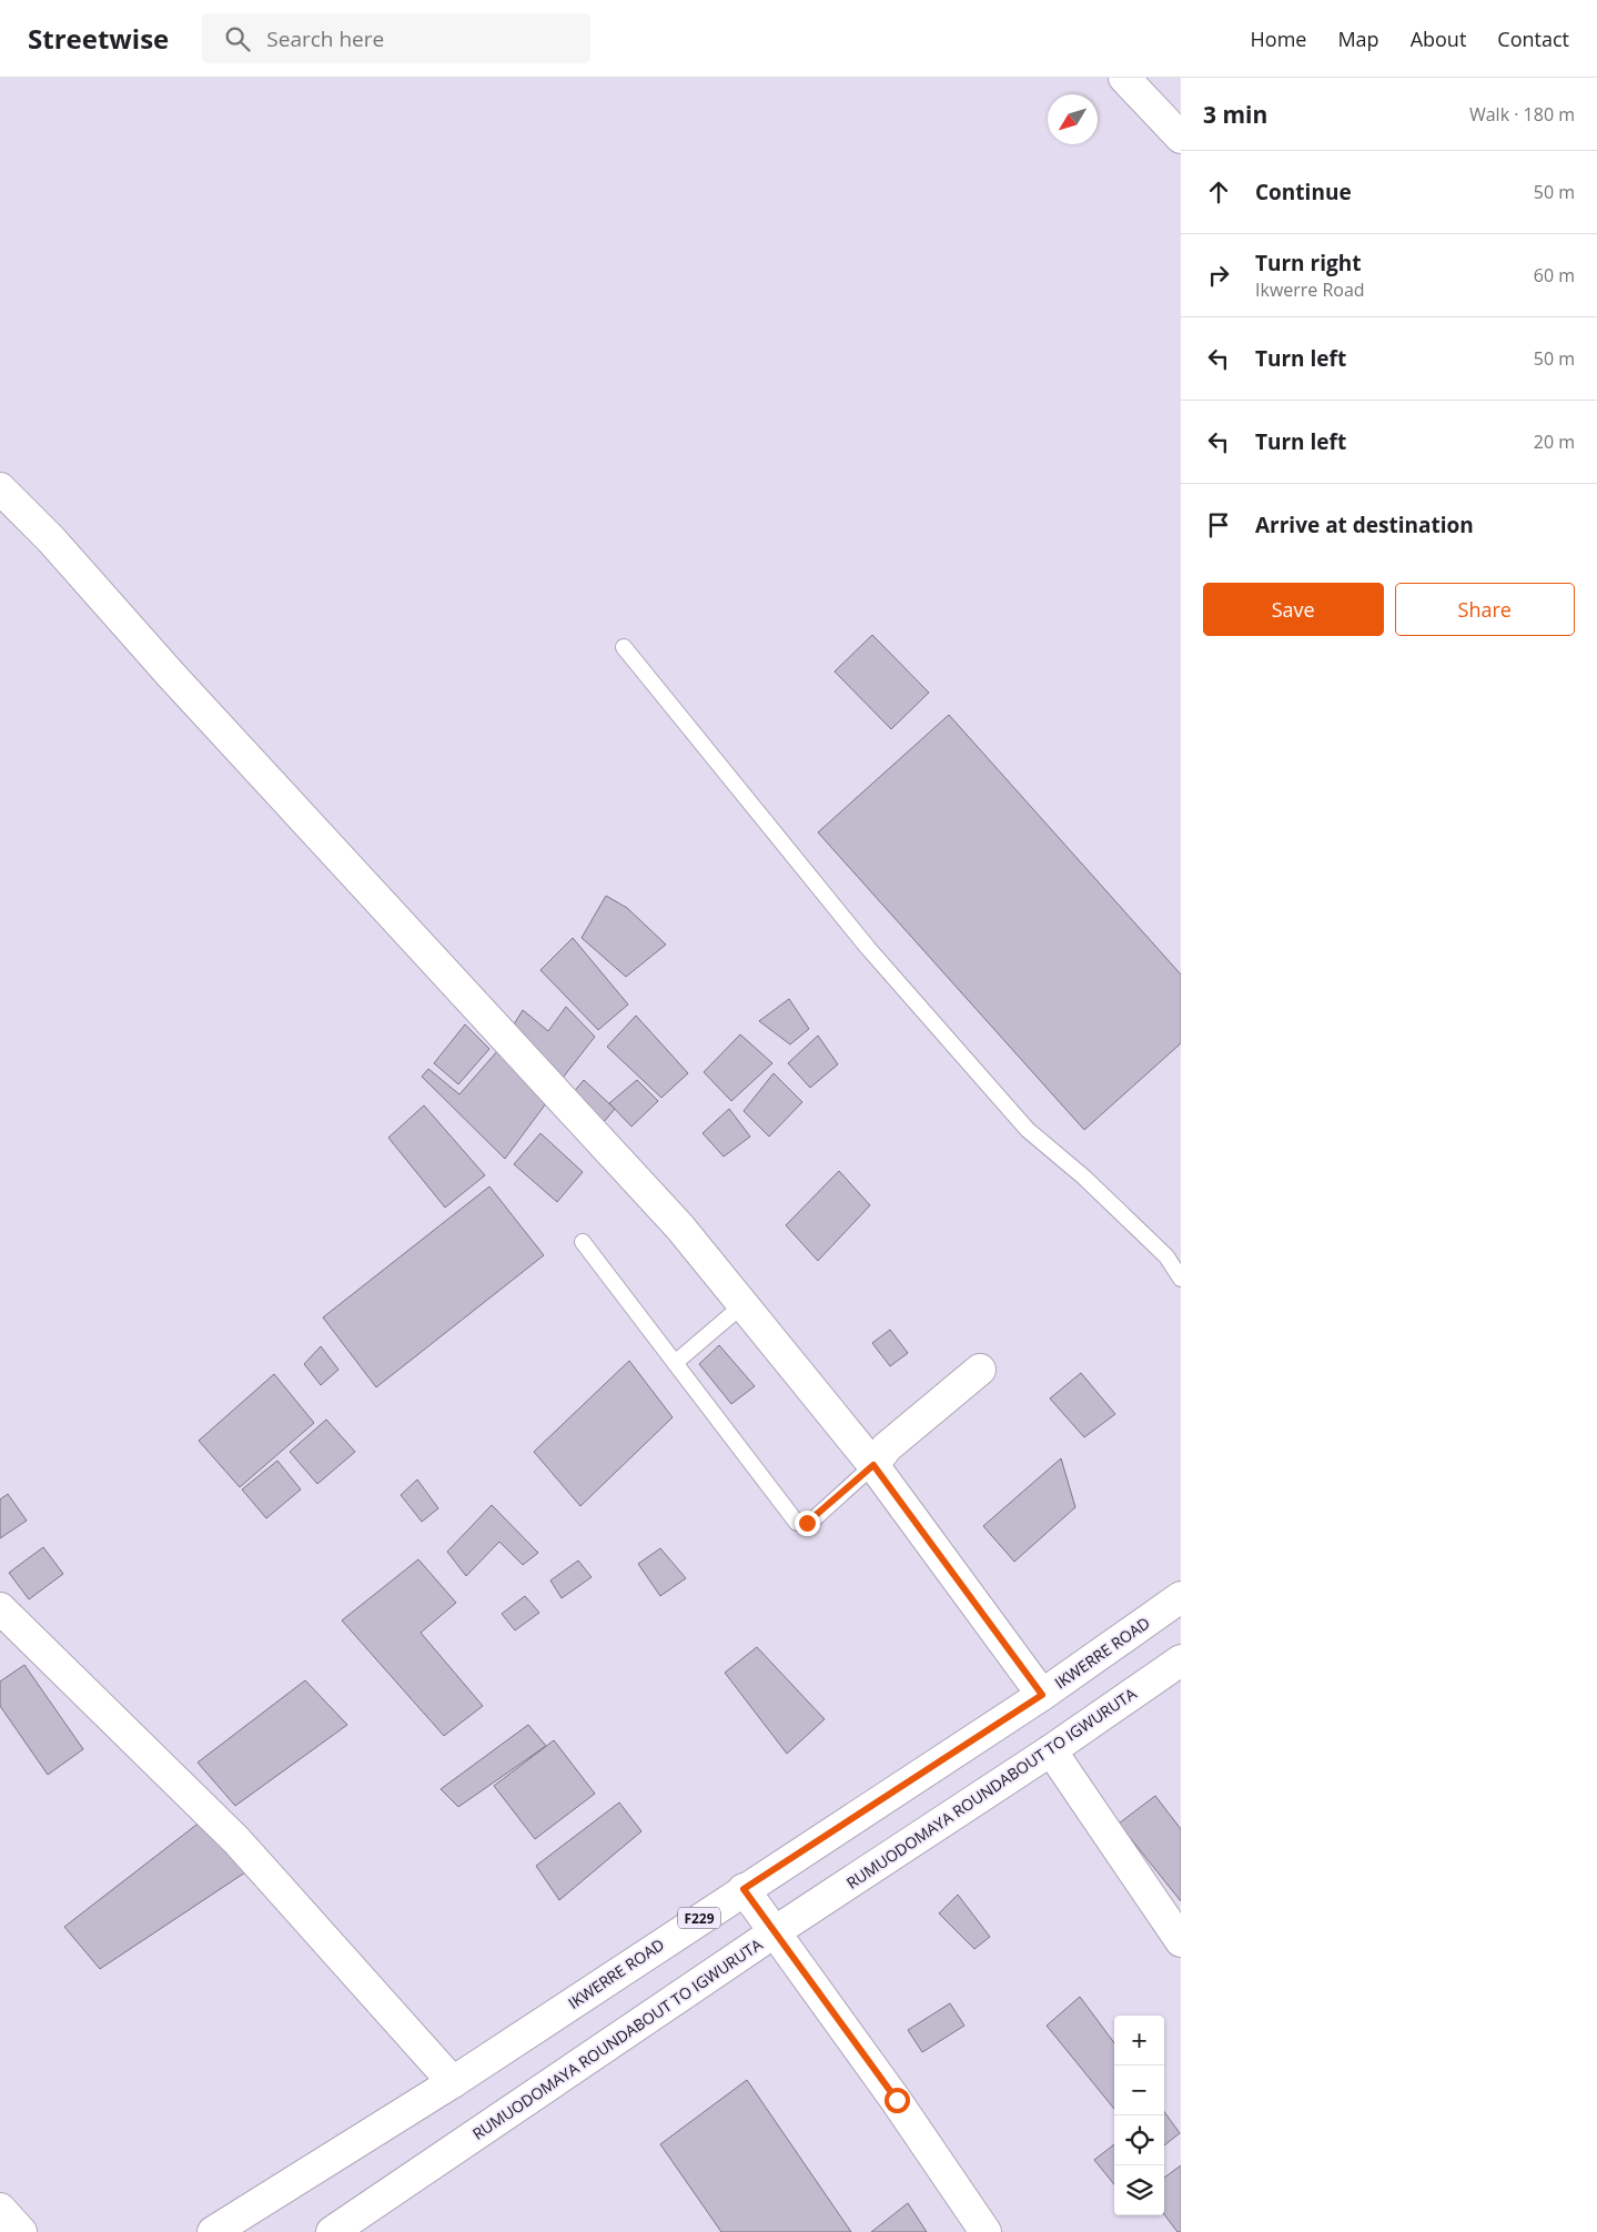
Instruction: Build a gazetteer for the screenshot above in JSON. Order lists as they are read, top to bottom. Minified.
{"streets":{"street":["IKWERRE ROAD","RUMUODOMAYA ROUNDABOUT TO IGWURUTA","F229"]},"north":"bottom left","page":{"header":"Streetwise","search":"Search here","nav":["Home","Map","About","Contact"],"heading":["3 min","Walk · 180 m"],"list":[["Continue","50 m"],["Turn right","Ikwerre Road","60 m"],["Turn left","50 m"],["Turn left","20 m"],"Arrive at destination"],"buttons":["Save","Share"],"map_buttons":["+","−"]}}
